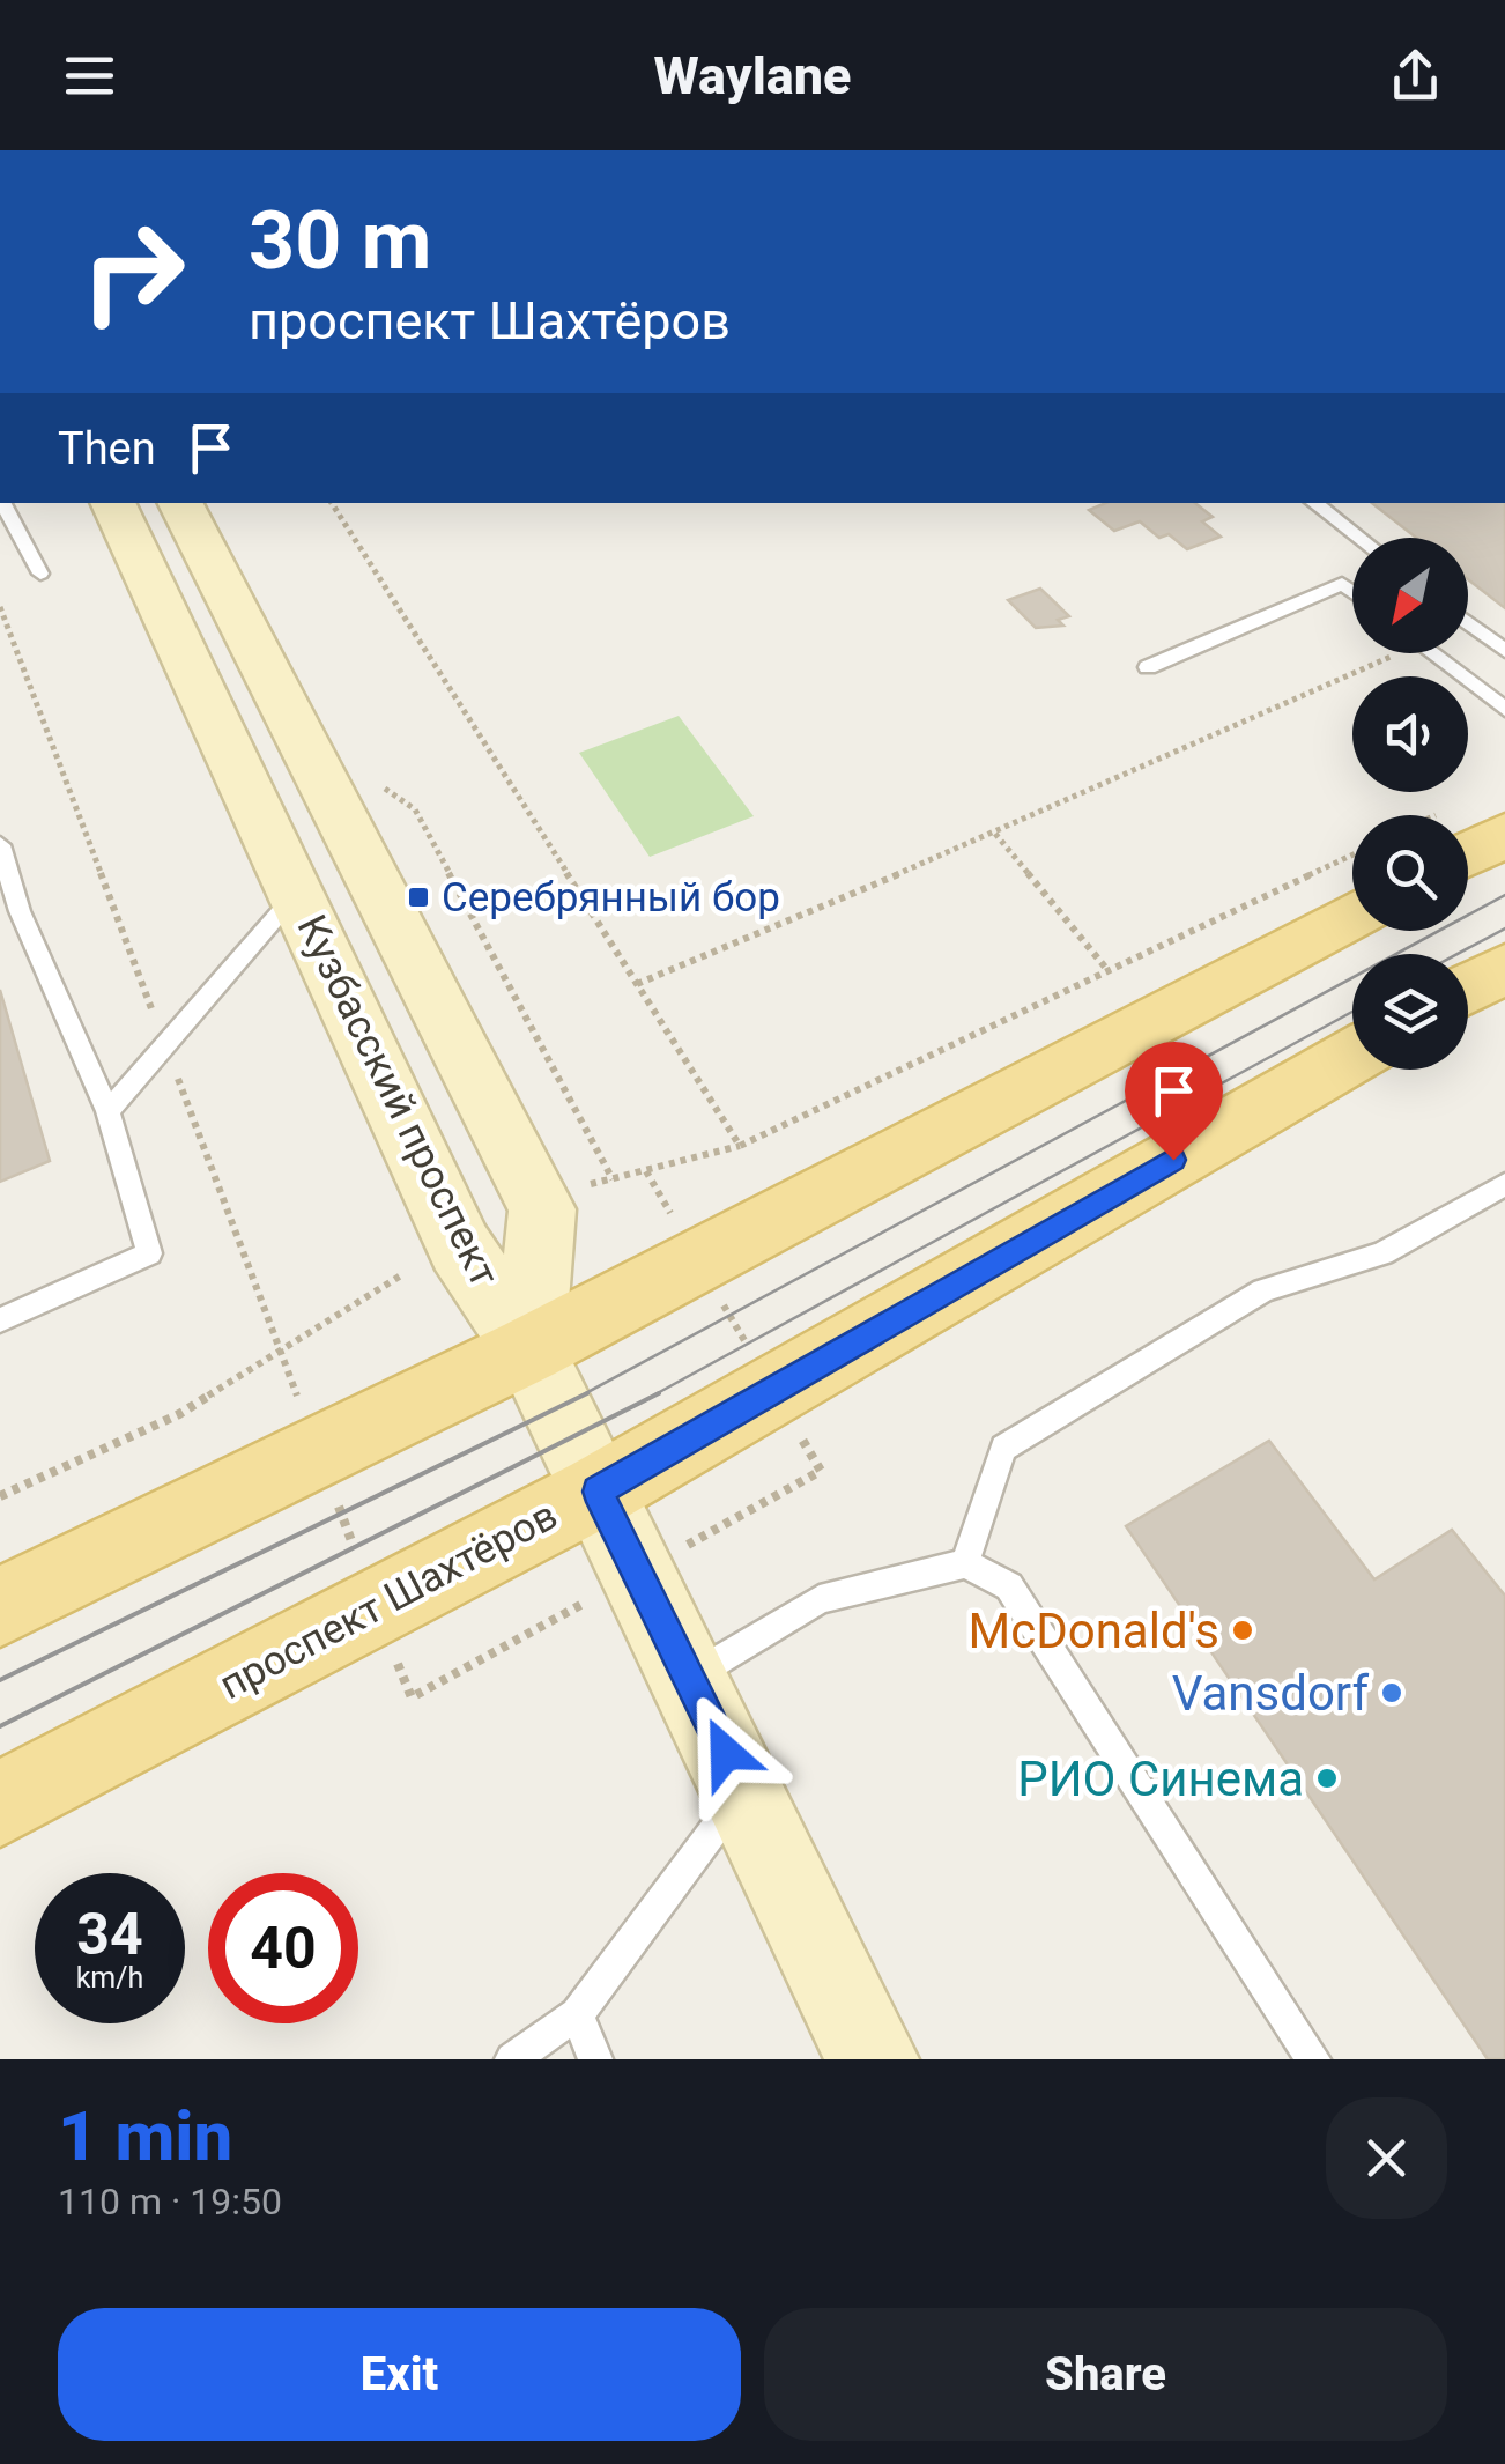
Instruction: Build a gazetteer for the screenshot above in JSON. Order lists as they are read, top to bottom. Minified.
{"streets":{"main road":["проспект Шахтёров"],"street":["Кузбасский проспект"]},"places":{"transit":["Серебрянный бор"],"other":["McDonald's","Vansdorf","РИО Синема"]},"north":"bottom left","page":{"header":"Waylane","turn":["30 m","проспект Шахтёров"],"then":"Then","speed":"34 km/h","limit":"40","heading":["1 min","110 m · 19:50"],"buttons":["Exit","Share"]}}
